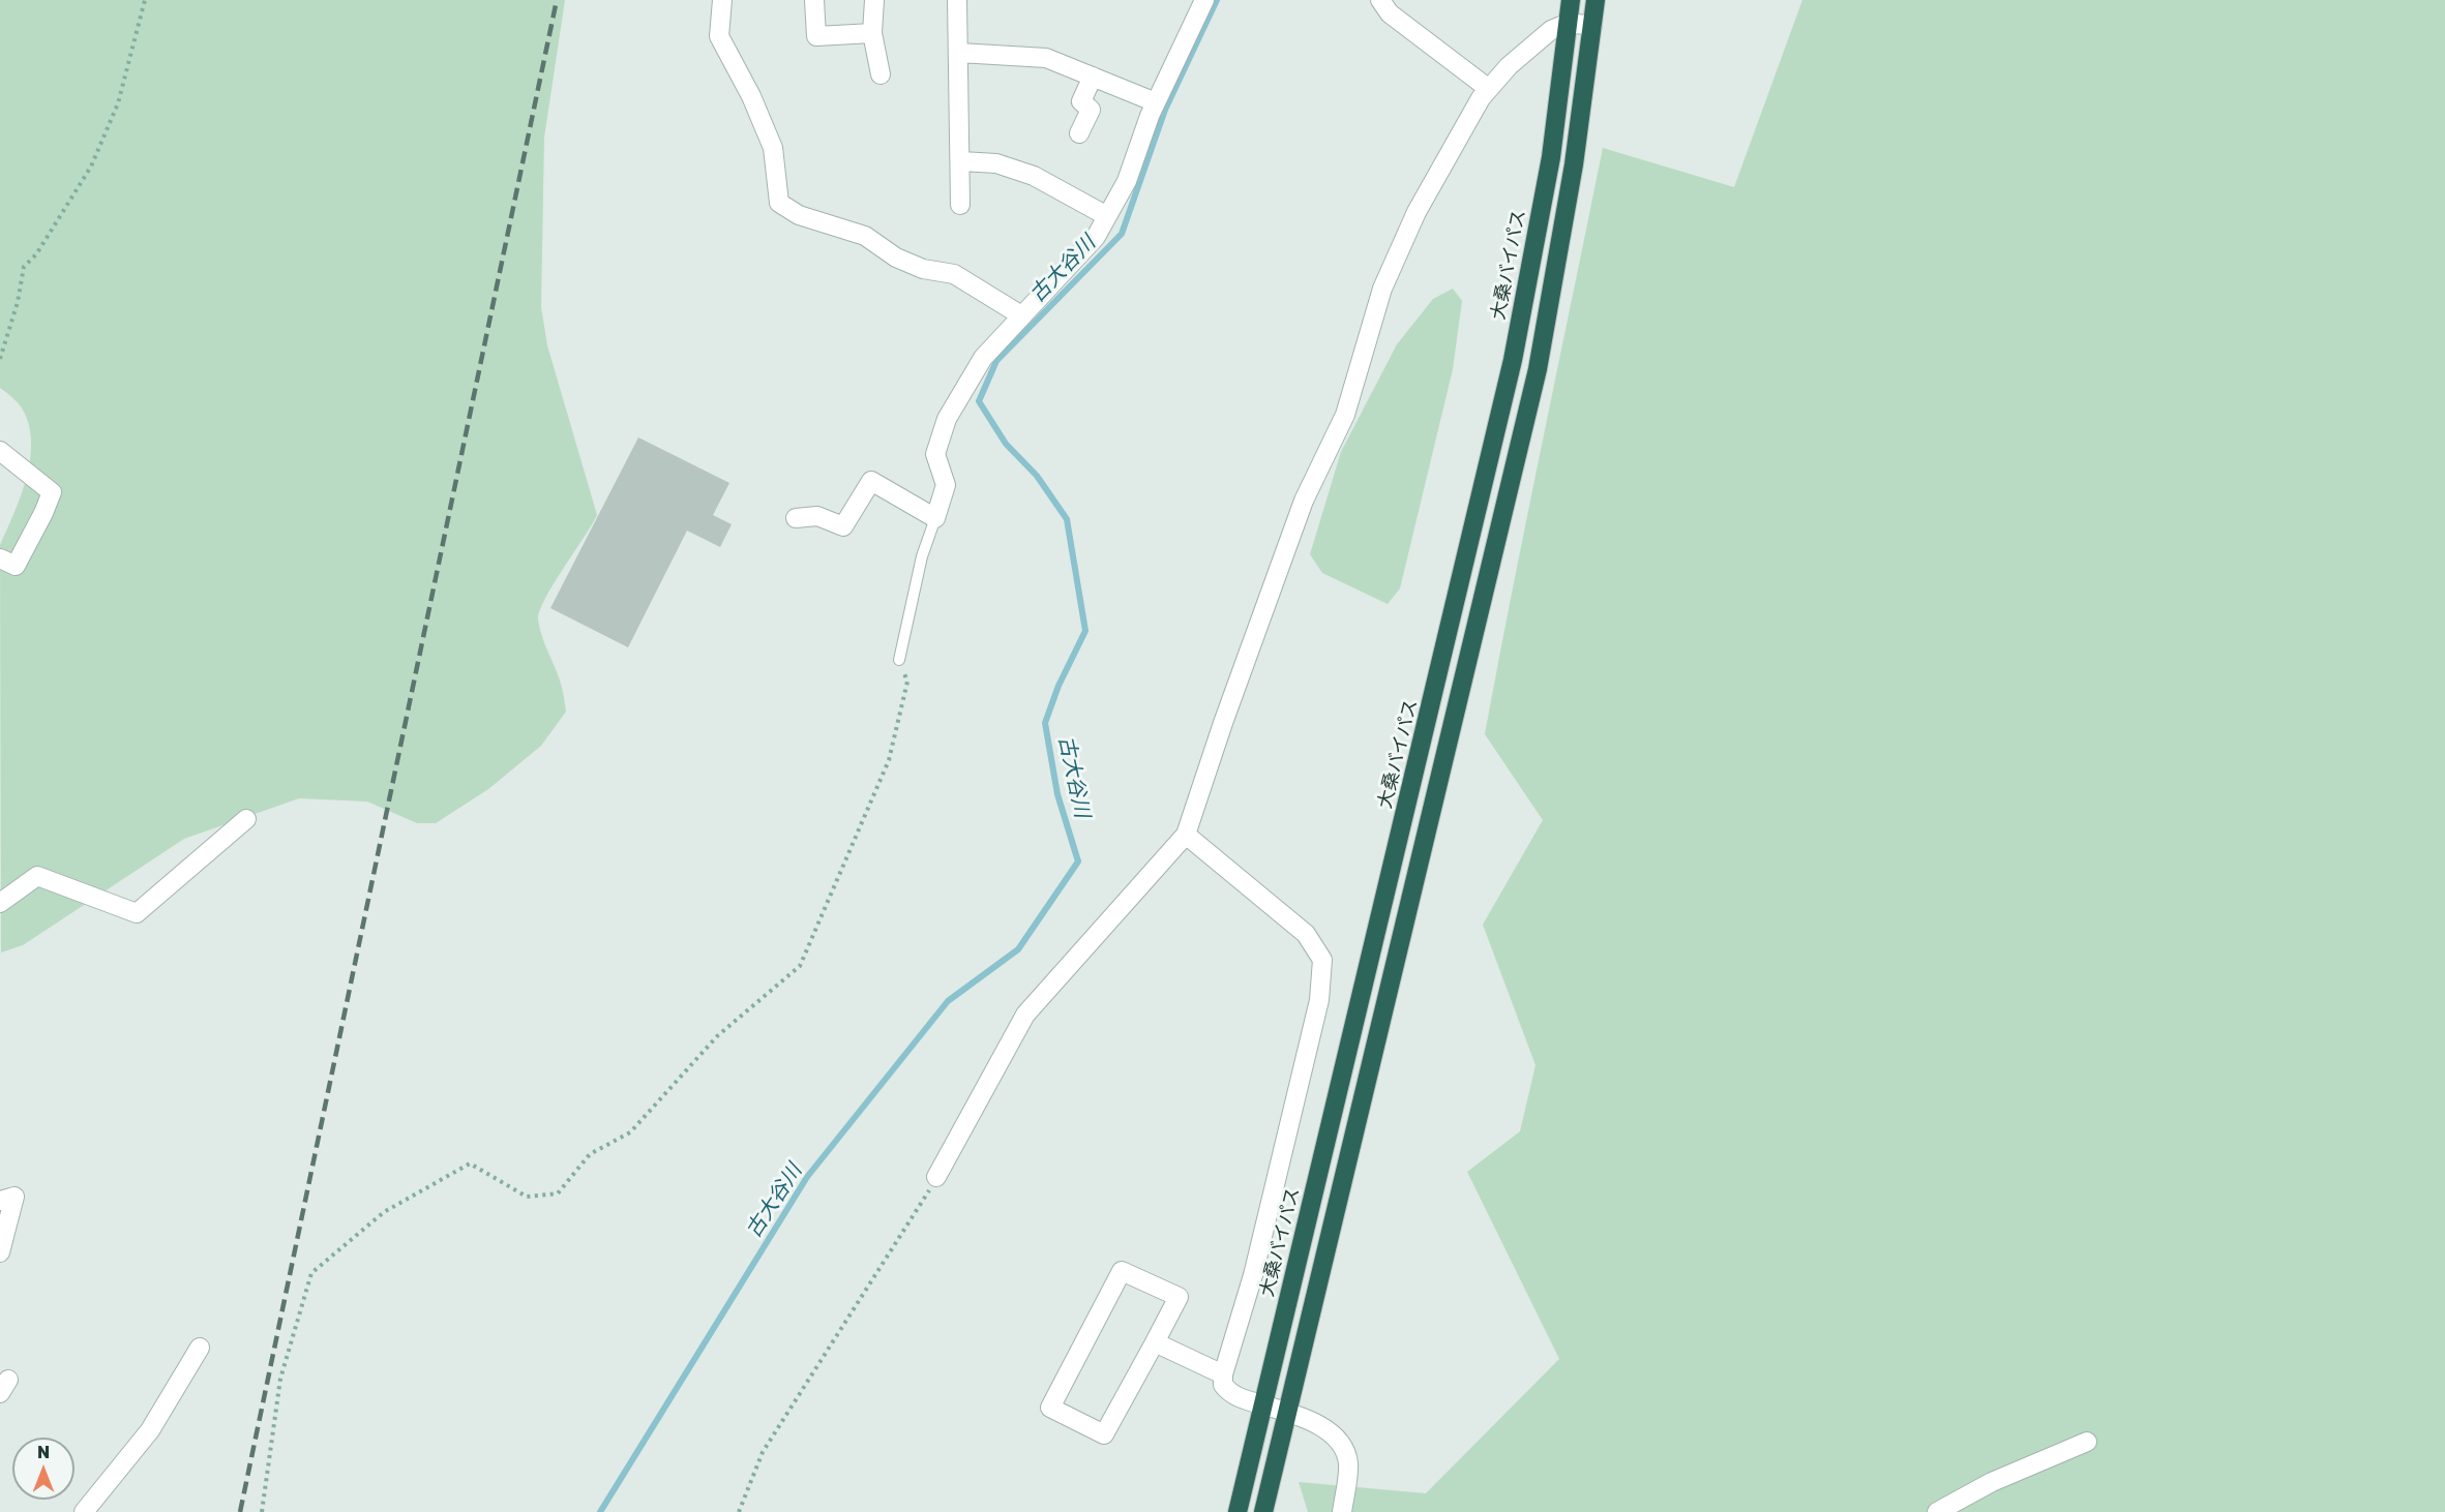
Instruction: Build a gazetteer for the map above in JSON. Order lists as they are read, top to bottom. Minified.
{"streets":{"highway":["大桑バイパス"]},"water":["古大谷川"],"north":"top"}
